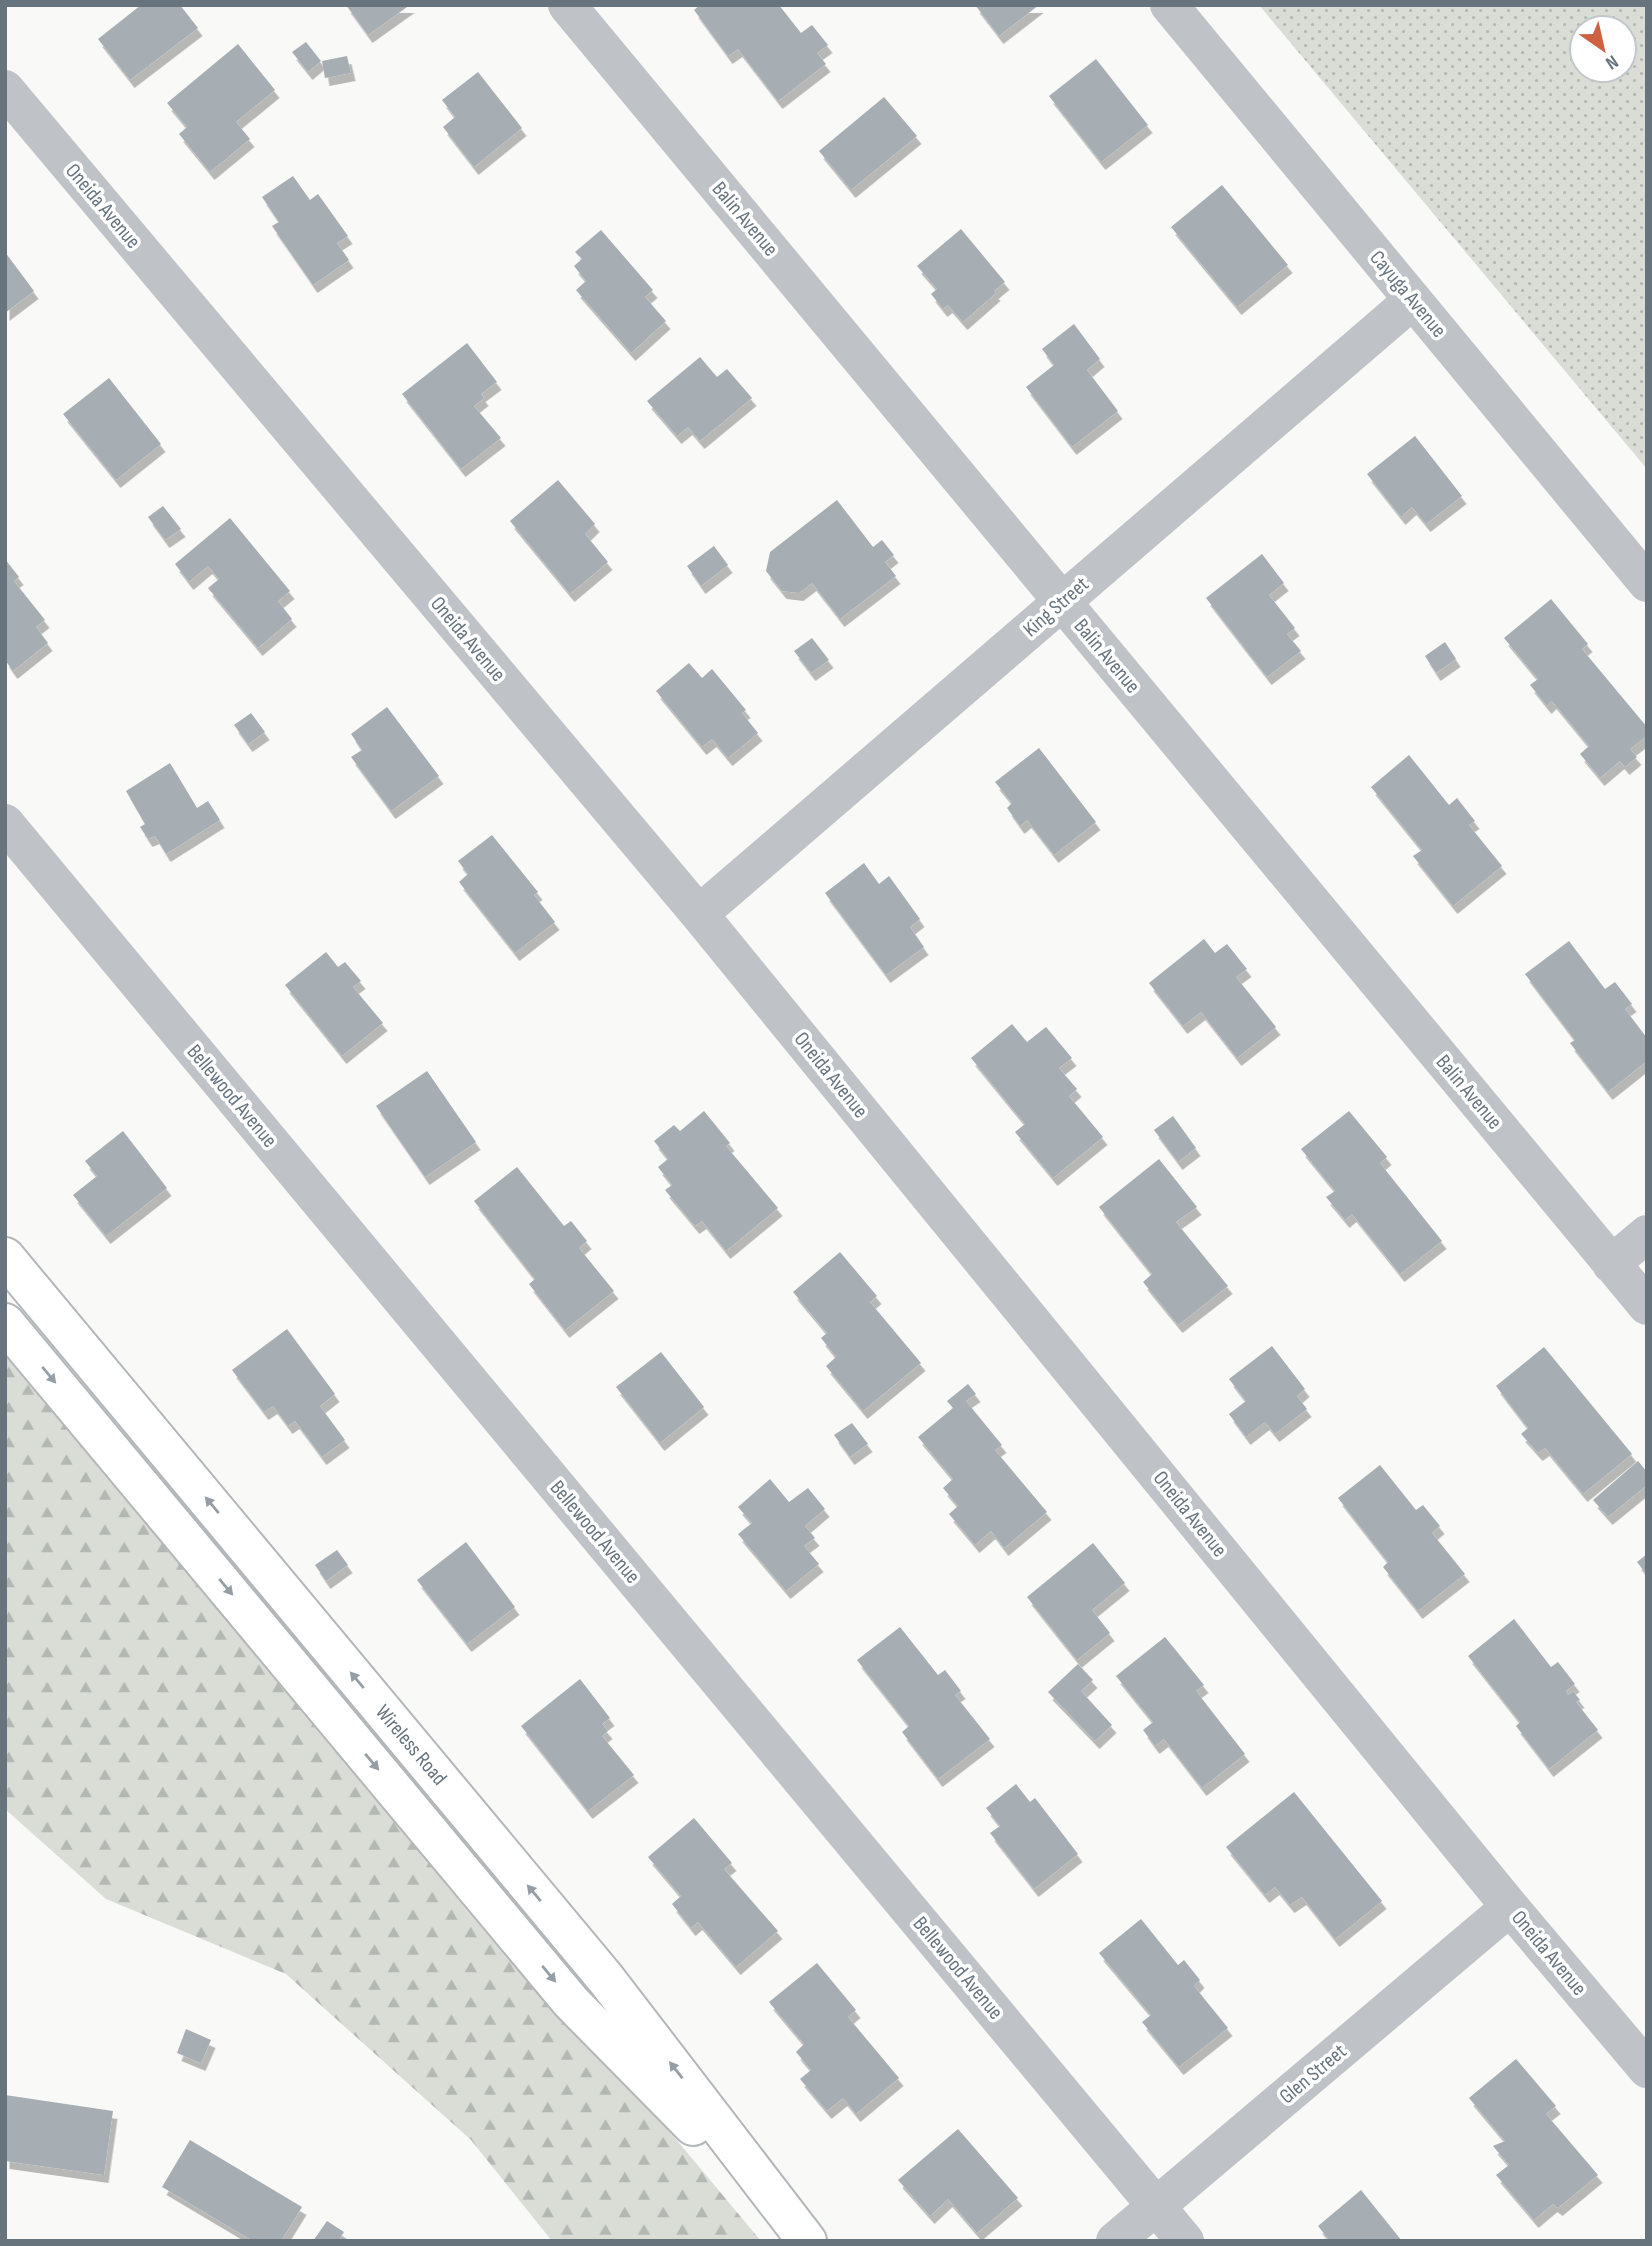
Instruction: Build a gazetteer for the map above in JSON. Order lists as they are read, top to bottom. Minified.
{"streets":{"main road":["Wireless Road"],"street":["Oneida Avenue","Balin Avenue","Cayuga Avenue","King Street","Bellewood Avenue","Glen Street"]},"crossings":[["Oneida Avenue","King Street"],["Oneida Avenue","Glen Street"],["Balin Avenue","King Street"],["Cayuga Avenue","King Street"],["Bellewood Avenue","Glen Street"]],"north":"bottom right"}
